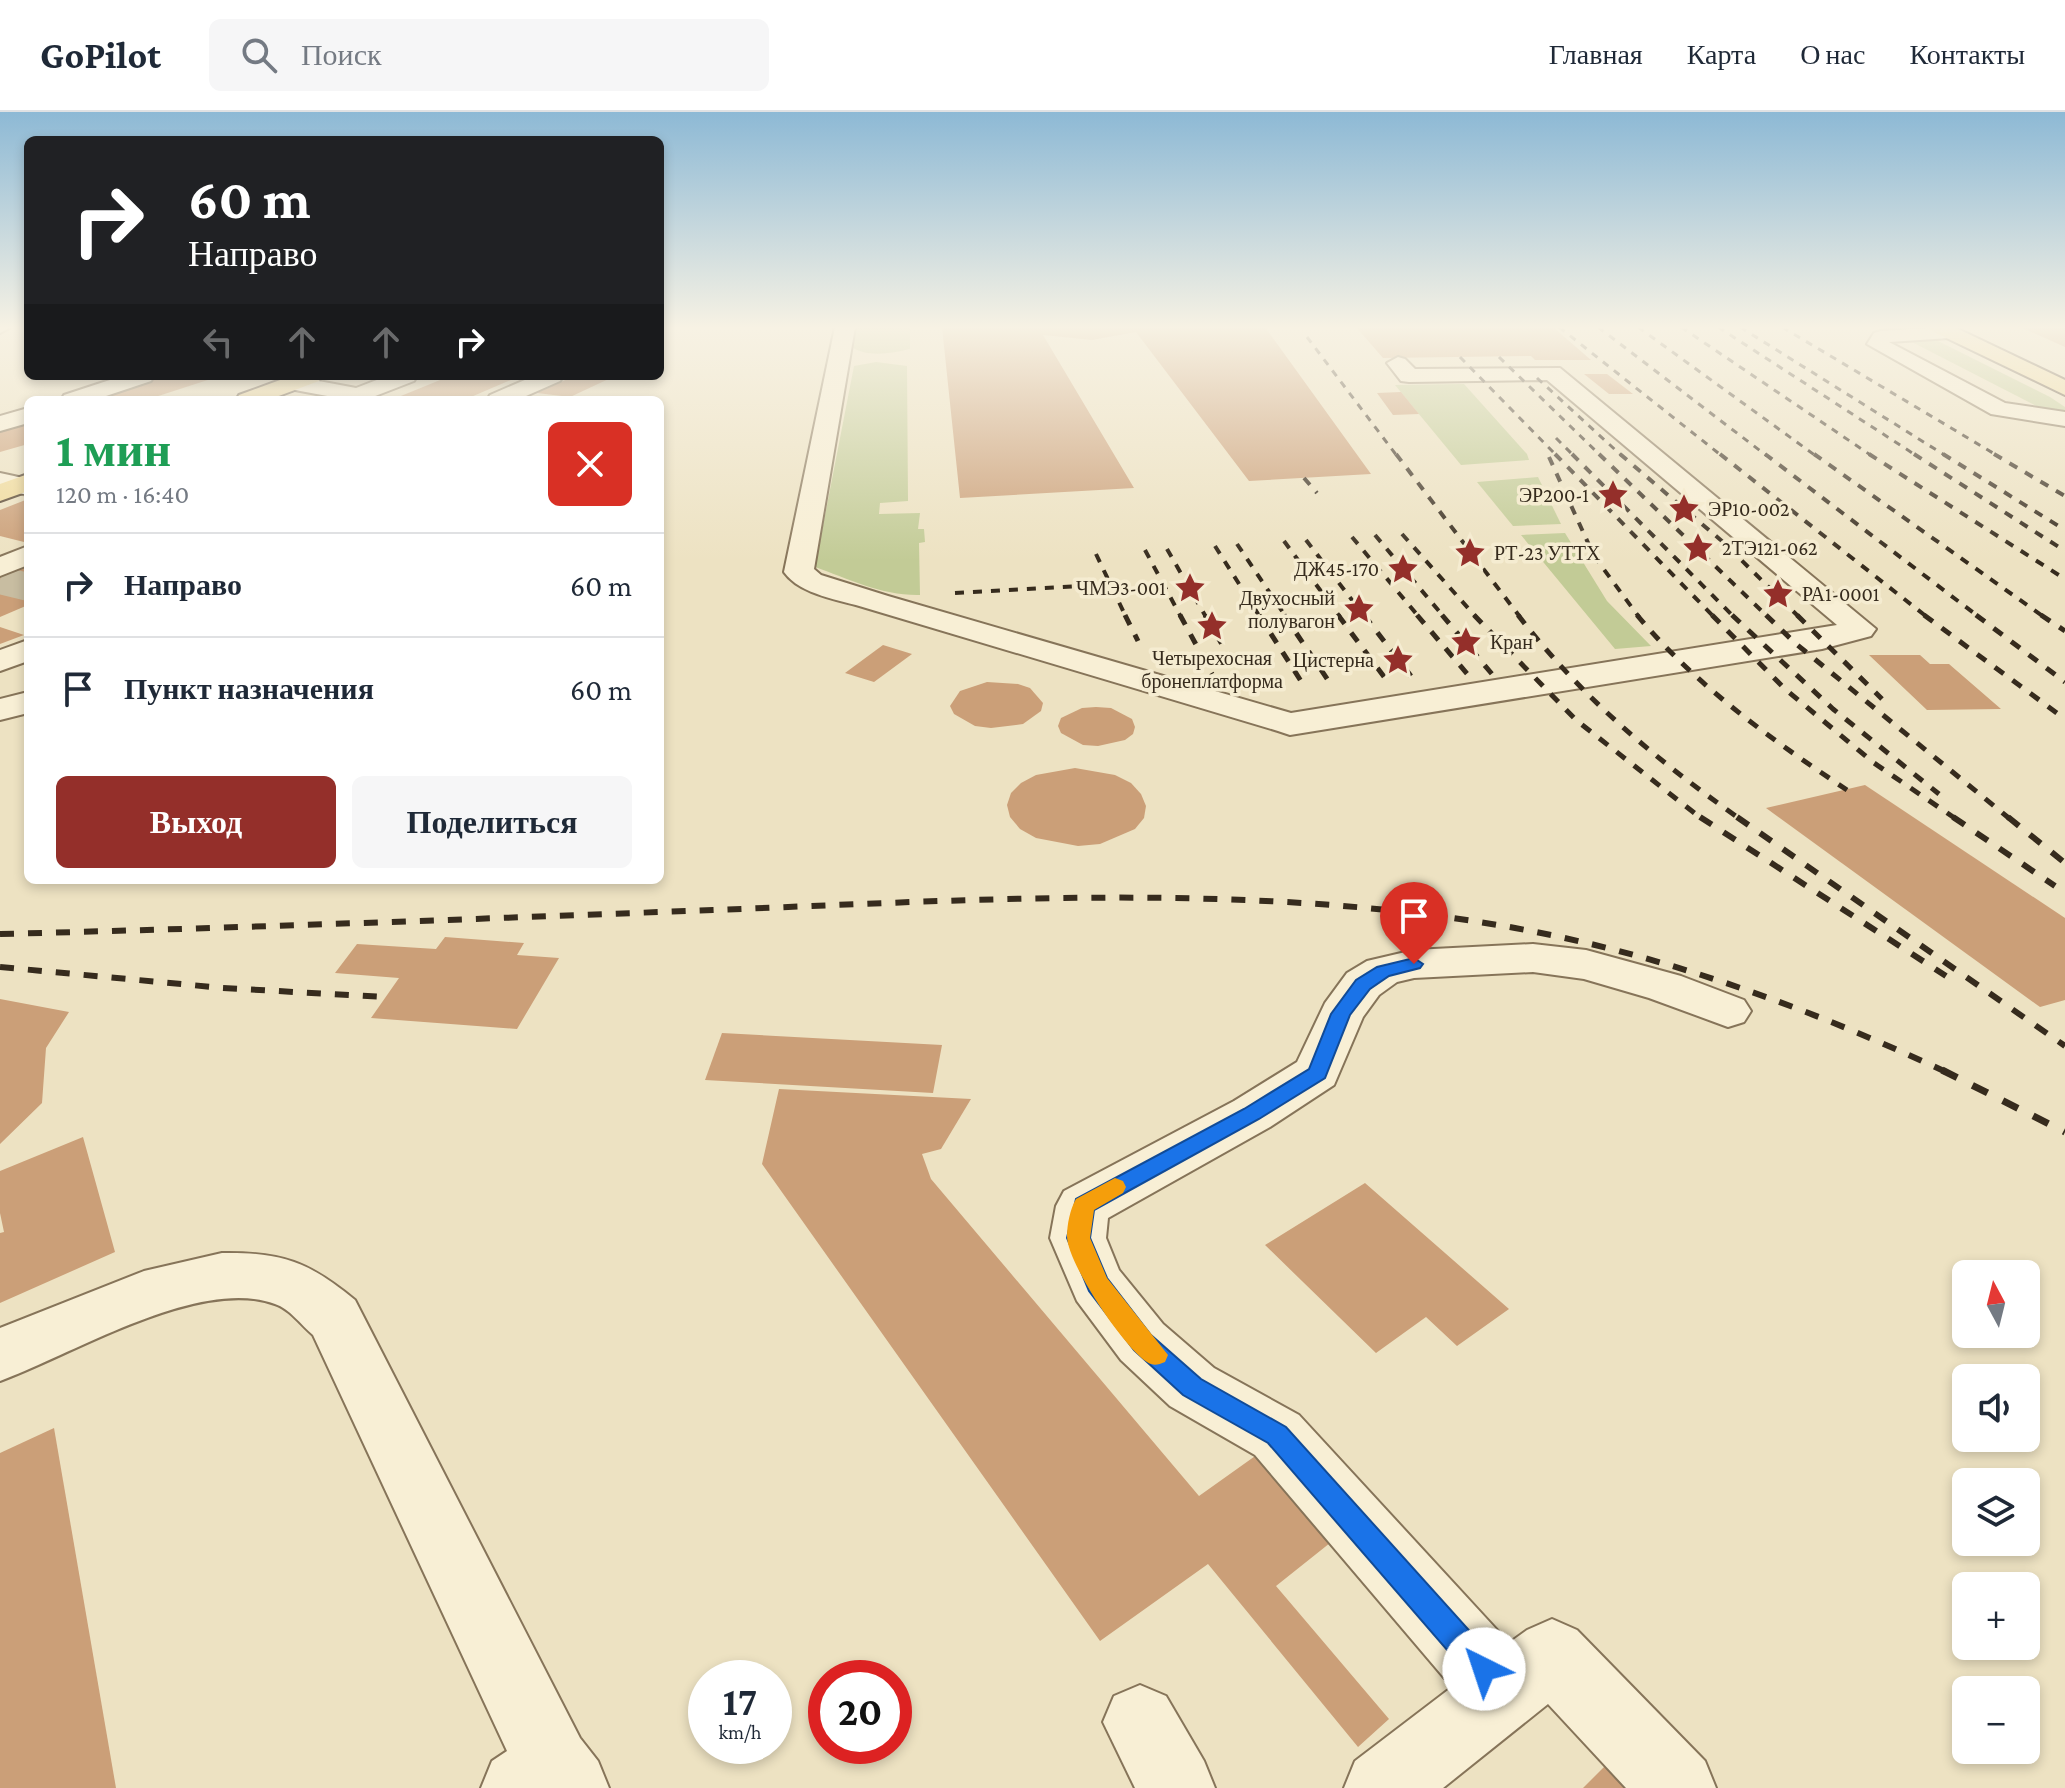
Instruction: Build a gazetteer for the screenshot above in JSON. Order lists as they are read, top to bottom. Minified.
{"places":{"place":["ЭР200-1","ЭР10-002","2ТЭ121-062","РТ-23 УТТХ","ДЖ45-170","ЧМЭ3-001","РА1-0001","Двухосный полувагон","Четырехосная бронеплатформа","Кран","Цистерна"]},"north":"top","page":{"header":"GoPilot","search":"Поиск","nav":["Главная","Карта","О нас","Контакты"],"turn":["60 m","Направо"],"heading":["1 мин","120 m · 16:40"],"list":[{"name":"Направо","value":"60 m"},{"name":"Пункт назначения","value":"60 m"}],"buttons":["Выход","Поделиться"],"map_buttons":["+","−"],"speed":"17 km/h","limit":"20"}}
